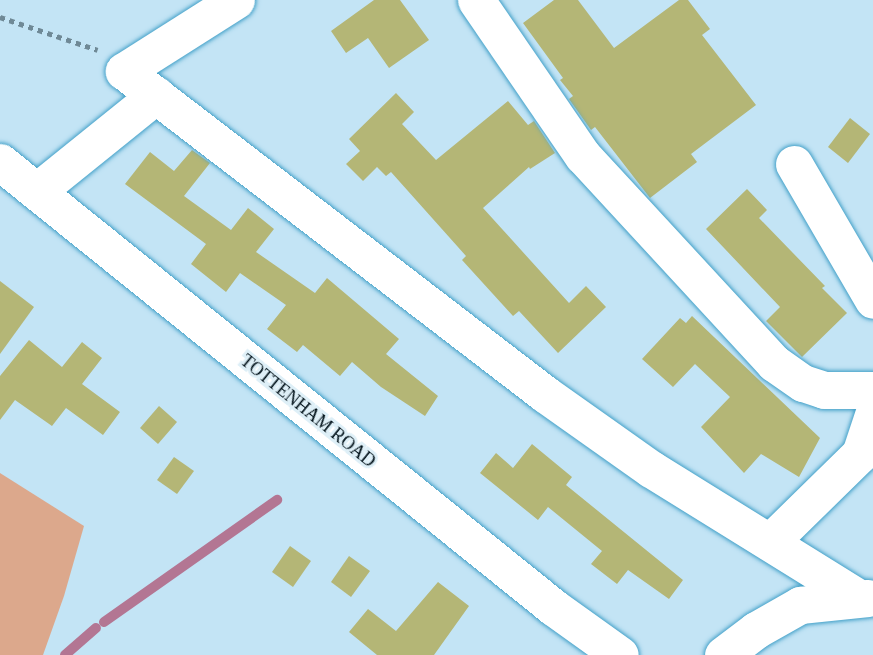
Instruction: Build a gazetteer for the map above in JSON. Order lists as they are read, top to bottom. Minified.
{"streets":{"street":["TOTTENHAM ROAD"]}}
